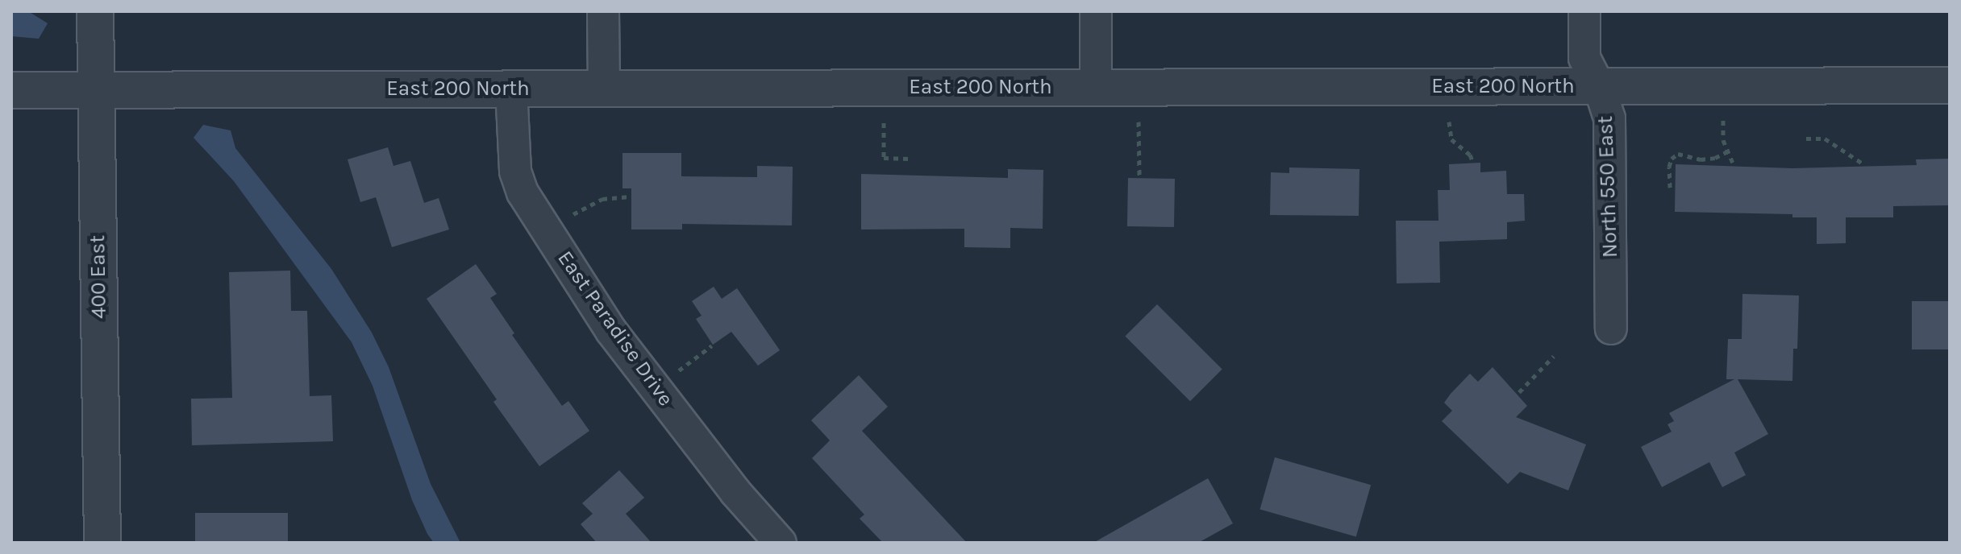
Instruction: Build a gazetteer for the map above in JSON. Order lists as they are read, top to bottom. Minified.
{"streets":{"street":["East 200 North","North 550 East","400 East","East Paradise Drive"]},"crossings":[["East 200 North","North 550 East"],["East 200 North","400 East"],["East 200 North","East Paradise Drive"]]}
